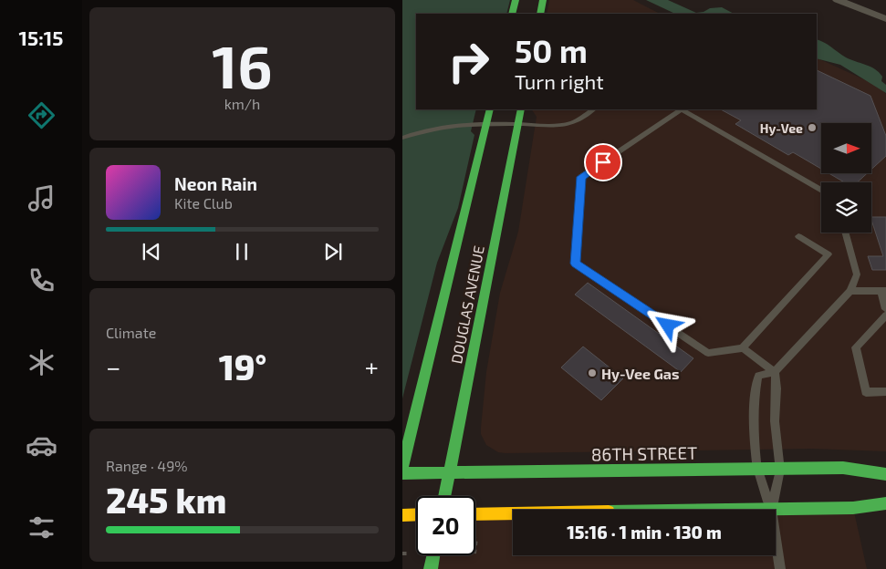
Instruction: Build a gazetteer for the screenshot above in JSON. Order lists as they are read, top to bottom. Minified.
{"streets":{"main road":["DOUGLAS AVENUE","86TH STREET"]},"crossings":[["DOUGLAS AVENUE","86TH STREET"]],"places":["Hy-Vee","Hy-Vee Gas"],"north":"right","page":{"tabs":"15:15","tile":[["16","km/h"],"Climate",["Range · 49%","245 km"]],"turn":["50 m","Turn right"],"song":["Neon Rain","Kite Club"],"heat":["−","19°","+"],"limit":"20","trip":"15:16 · 1 min · 130 m"}}
